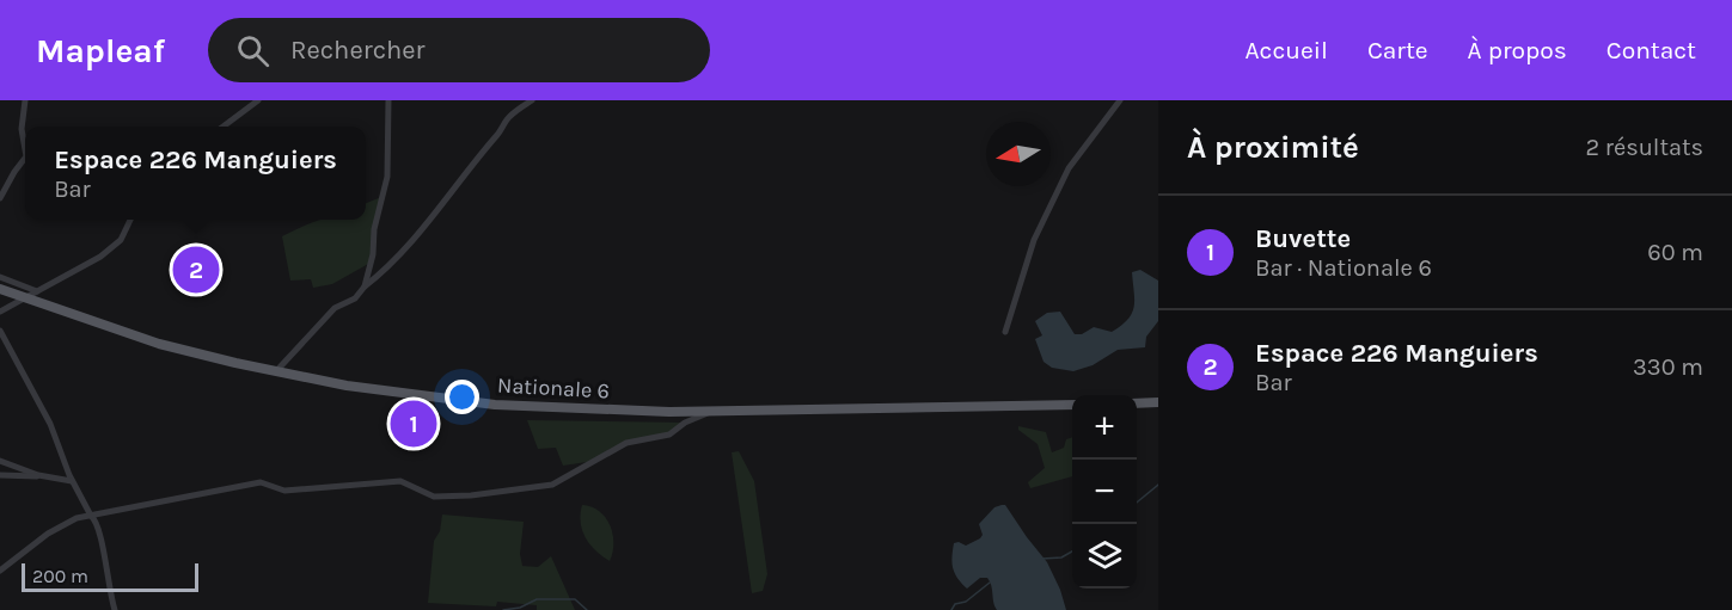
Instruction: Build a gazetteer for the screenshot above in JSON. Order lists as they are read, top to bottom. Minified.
{"streets":{"main road":["Nationale 6"]},"scale_bar":"200 m","north":"left","page":{"header":"Mapleaf","search":"Rechercher","nav":["Accueil","Carte","À propos","Contact"],"heading":["À proximité","2 résultats"],"popup":["Espace 226 Manguiers","Bar"],"list":[{"mark":"1","name":"Buvette","note":"Bar · Nationale 6","value":"60 m"},{"mark":"2","name":"Espace 226 Manguiers","note":"Bar","value":"330 m"}],"pins":["2","1"],"map_buttons":["+","−"],"scale":"200 m"}}
